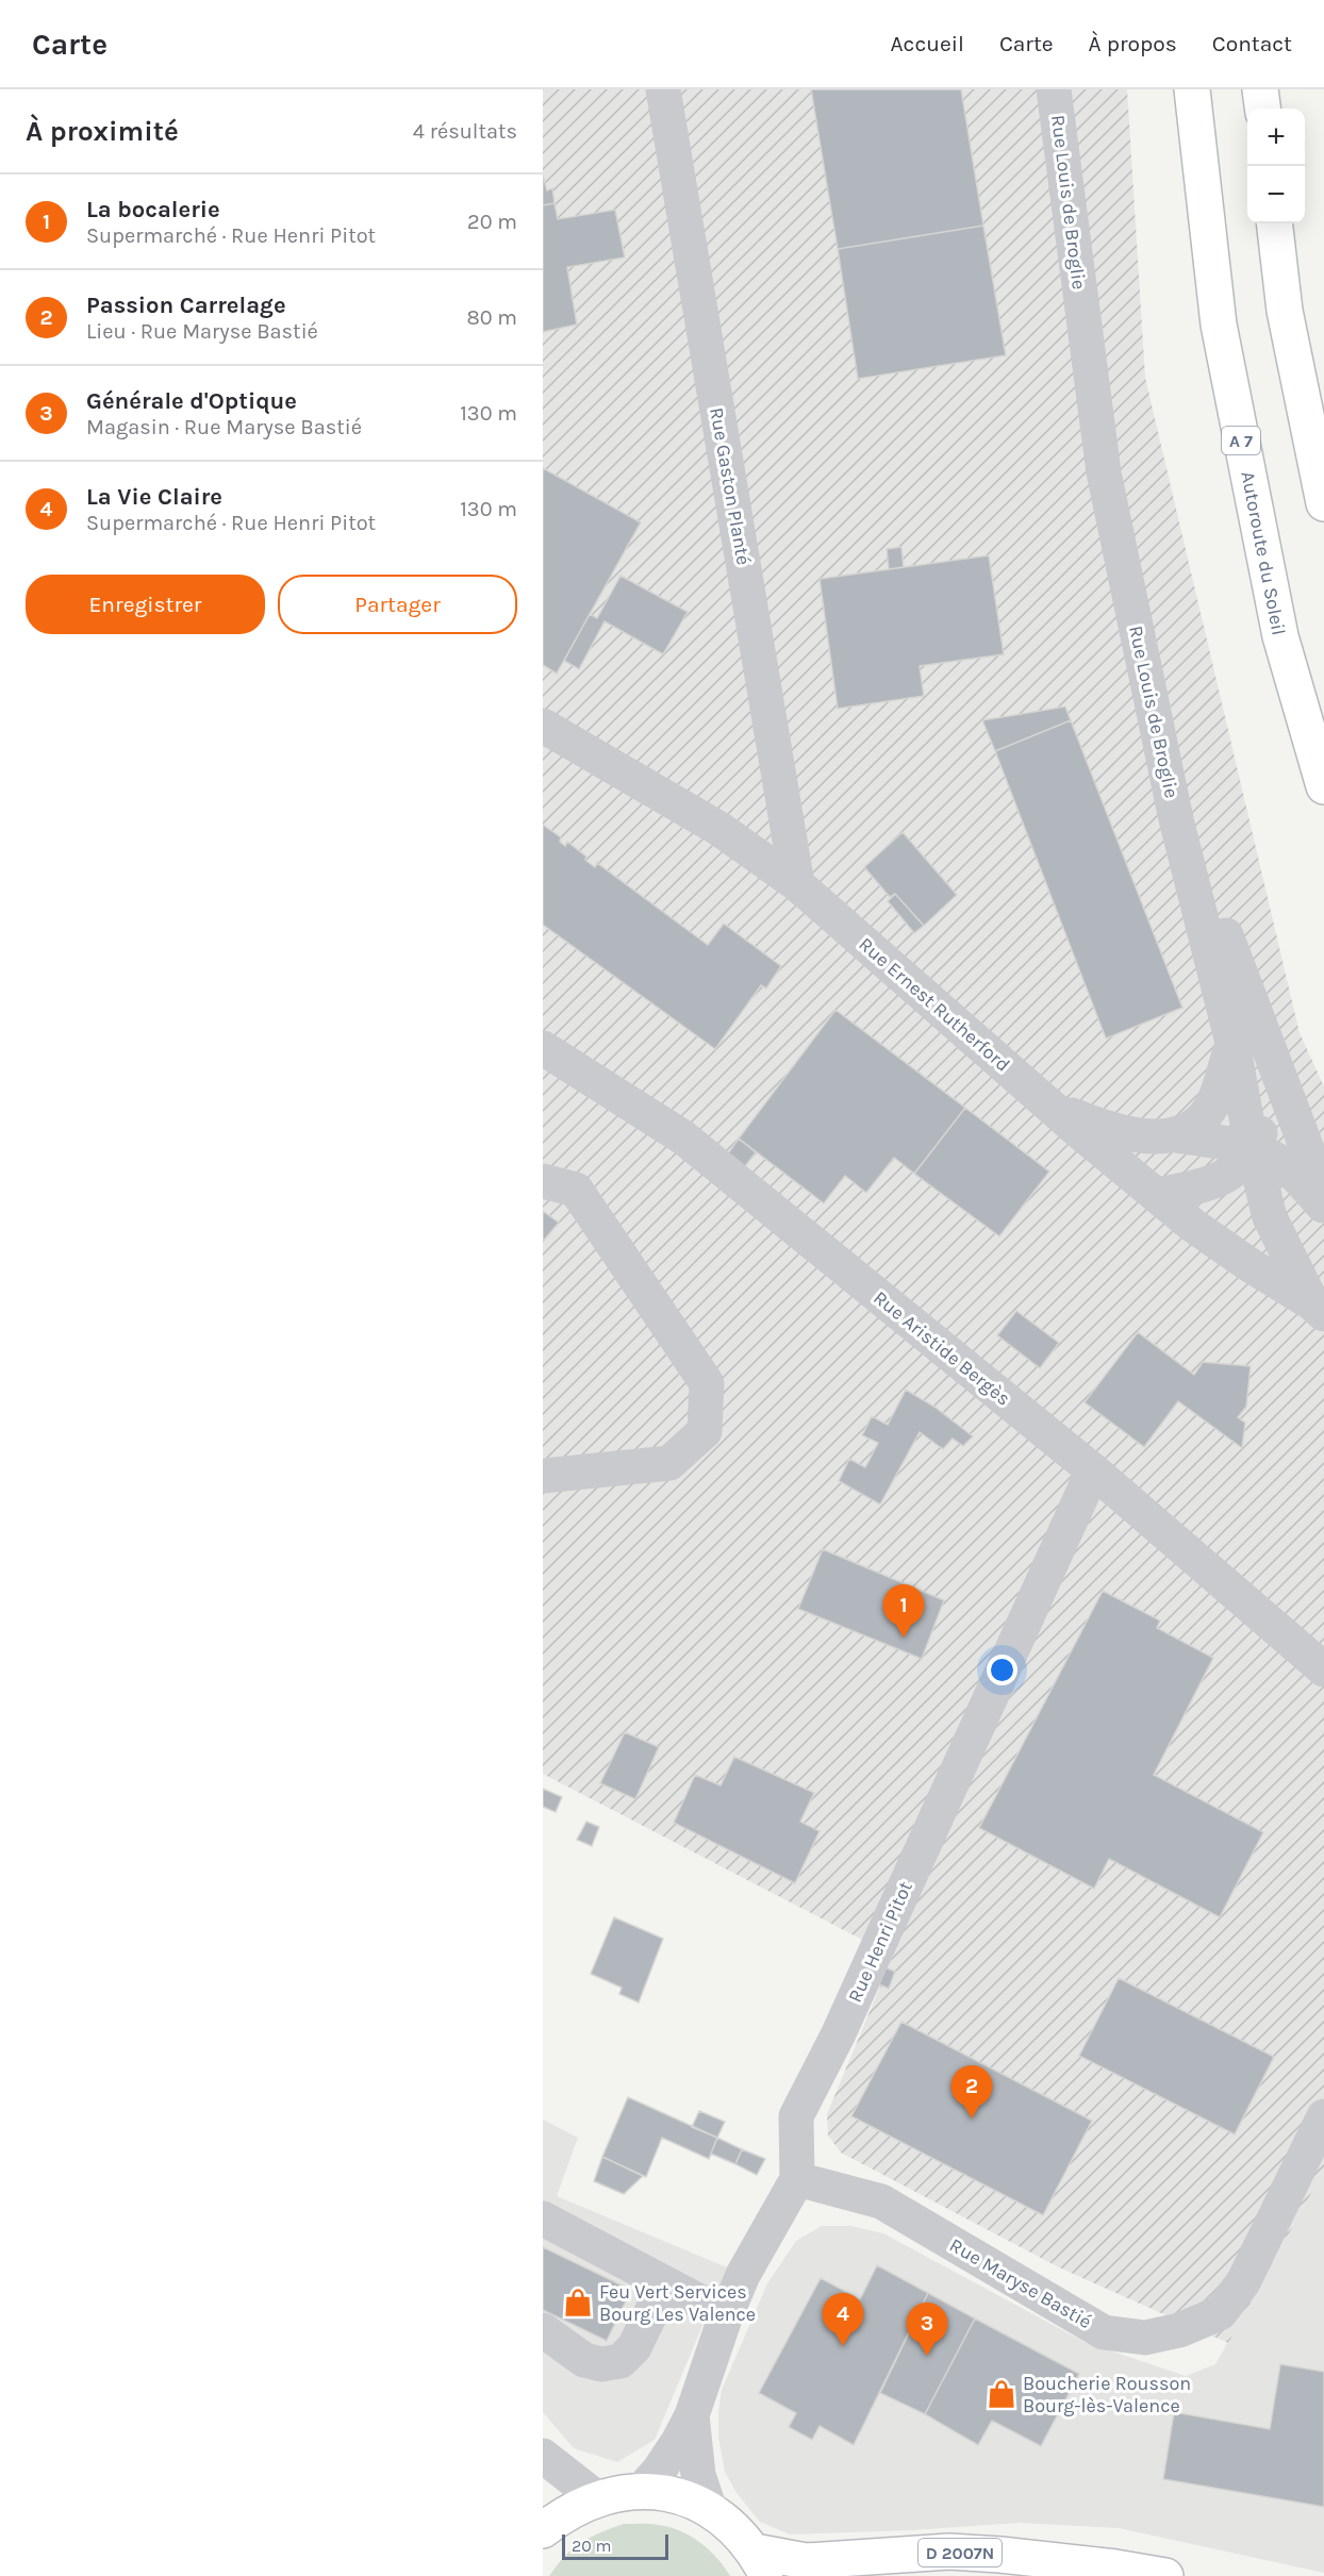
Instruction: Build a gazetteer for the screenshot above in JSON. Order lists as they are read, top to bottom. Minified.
{"streets":{"main road":["A 7","Autoroute du Soleil","D 2007N"],"street":["Rue Louis de Broglie","Rue Gaston Planté","Rue Ernest Rutherford","Rue Aristide Bergès","Rue Henri Pitot","Rue Maryse Bastié"]},"crossings":[["Rue Louis de Broglie","Rue Ernest Rutherford"],["Rue Gaston Planté","Rue Ernest Rutherford"],["Rue Aristide Bergès","Rue Henri Pitot"],["Rue Henri Pitot","Rue Maryse Bastié"]],"places":{"shop":["Feu Vert Services Bourg Les Valence","Boucherie Rousson Bourg-lès-Valence"]},"scale_bar":"20 m","page":{"header":"Carte","nav":["Accueil","Carte","À propos","Contact"],"heading":["À proximité","4 résultats"],"map_buttons":["+","−"],"list":[{"mark":"1","name":"La bocalerie","note":"Supermarché · Rue Henri Pitot","value":"20 m"},{"mark":"2","name":"Passion Carrelage","note":"Lieu · Rue Maryse Bastié","value":"80 m"},{"mark":"3","name":"Générale d'Optique","note":"Magasin · Rue Maryse Bastié","value":"130 m"},{"mark":"4","name":"La Vie Claire","note":"Supermarché · Rue Henri Pitot","value":"130 m"}],"buttons":["Enregistrer","Partager"],"pins":["1","2","4","3"],"scale":"20 m"}}
